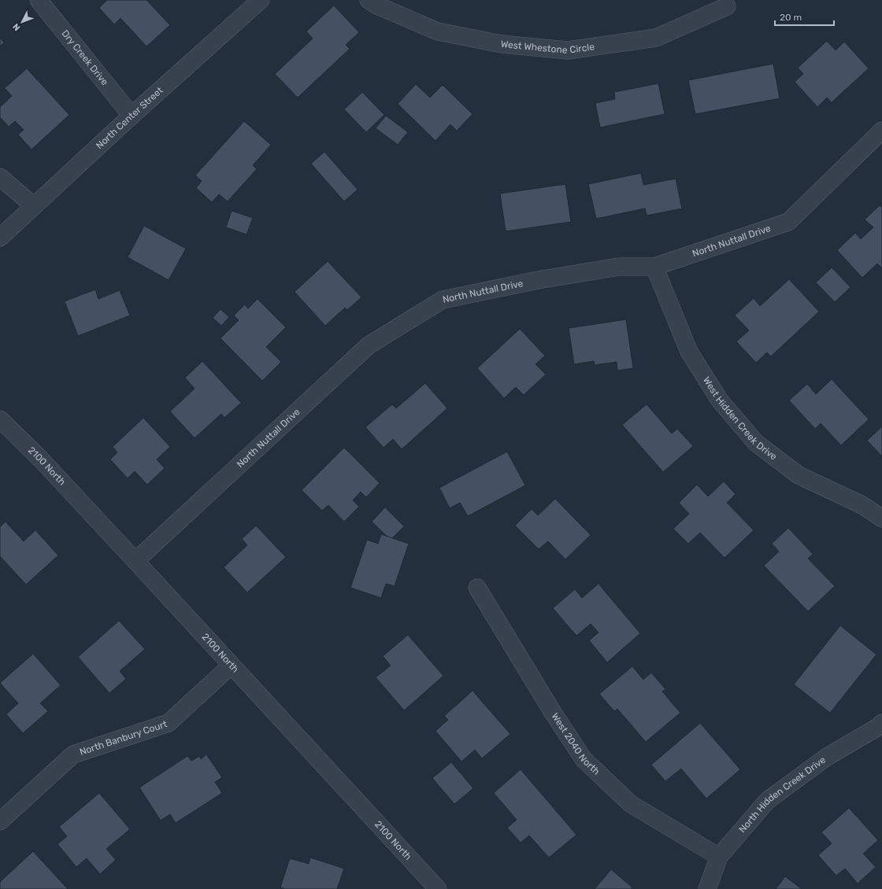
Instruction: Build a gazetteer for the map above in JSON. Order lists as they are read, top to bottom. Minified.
{"streets":{"street":["West Whestone Circle","Dry Creek Drive","North Center Street","North Nuttall Drive","West Hidden Creek Drive","2100 North","North Banbury Court","West 2040 North","North Hidden Creek Drive"]},"crossings":[["Dry Creek Drive","North Center Street"],["North Nuttall Drive","West Hidden Creek Drive"],["North Nuttall Drive","2100 North"],["2100 North","North Banbury Court"],["West 2040 North","North Hidden Creek Drive"]],"scale_bar":"20 m","north":"bottom left"}
